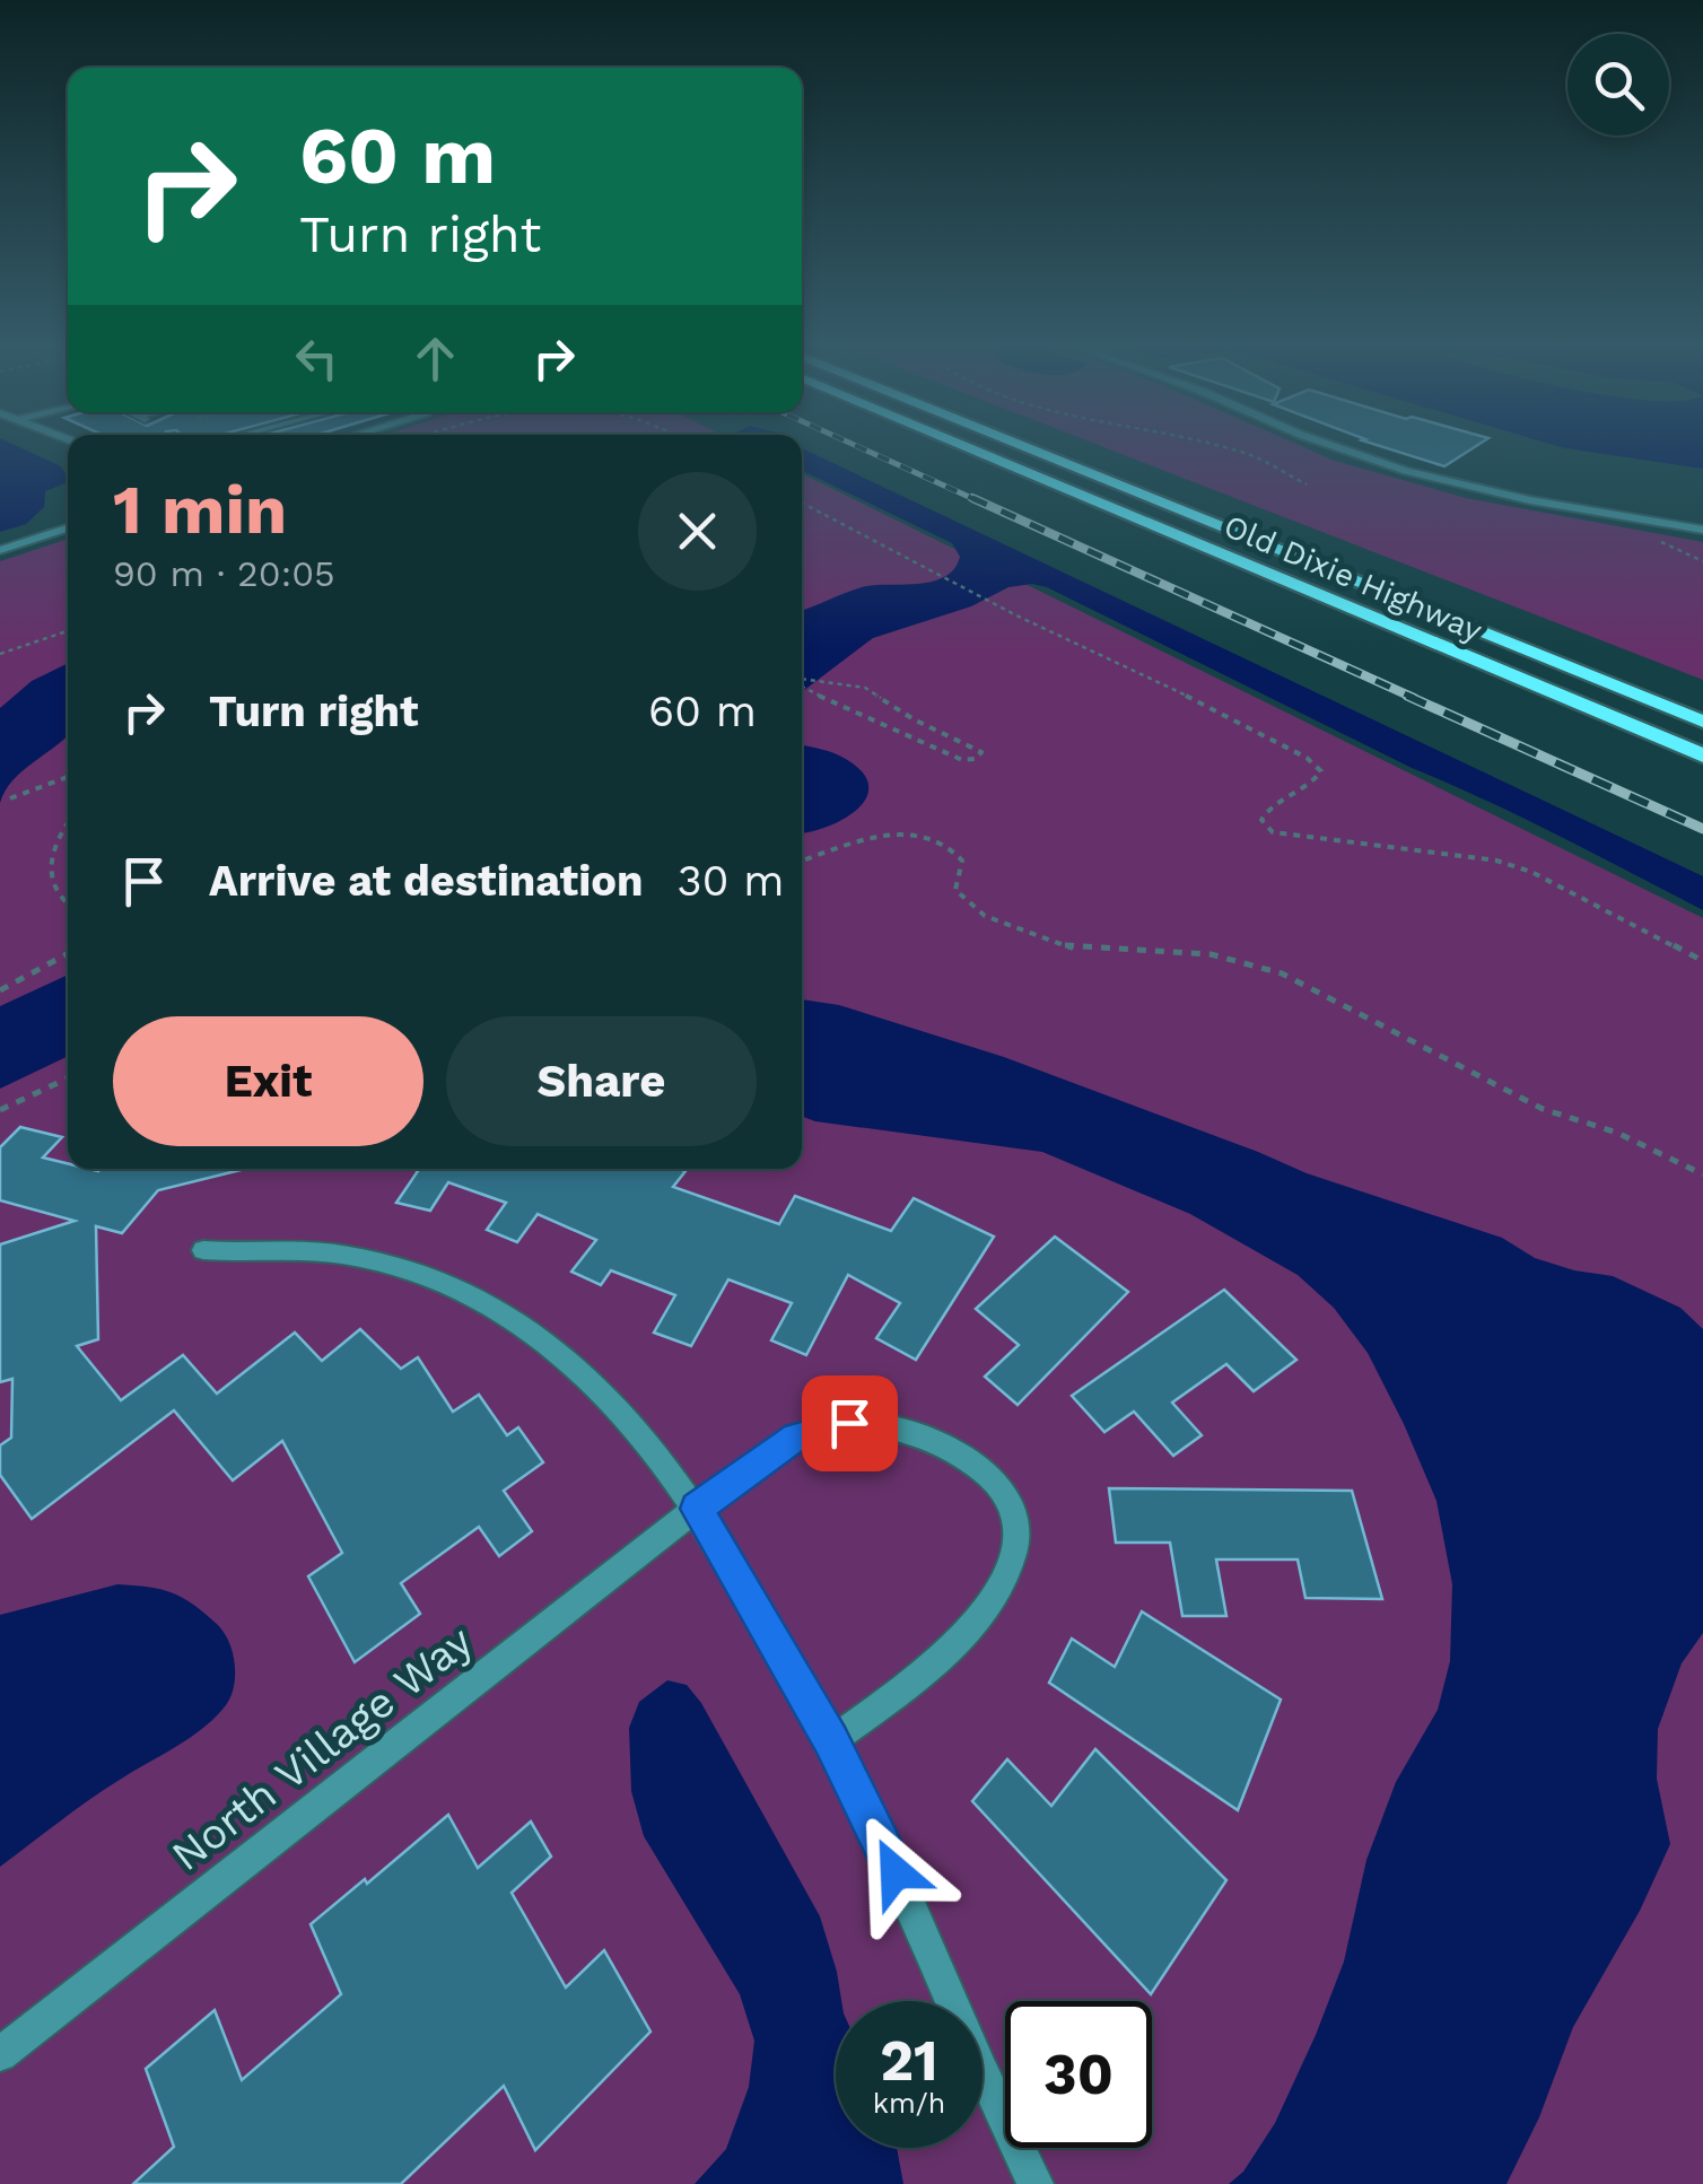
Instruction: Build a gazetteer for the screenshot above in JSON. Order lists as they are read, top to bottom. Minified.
{"streets":{"main road":["Old Dixie Highway"],"street":["North Village Way"]},"page":{"turn":["60 m","Turn right"],"heading":["1 min","90 m · 20:05"],"list":[{"name":"Turn right","value":"60 m"},{"name":"Arrive at destination","value":"30 m"}],"buttons":["Exit","Share"],"speed":"21 km/h","limit":"30"}}
